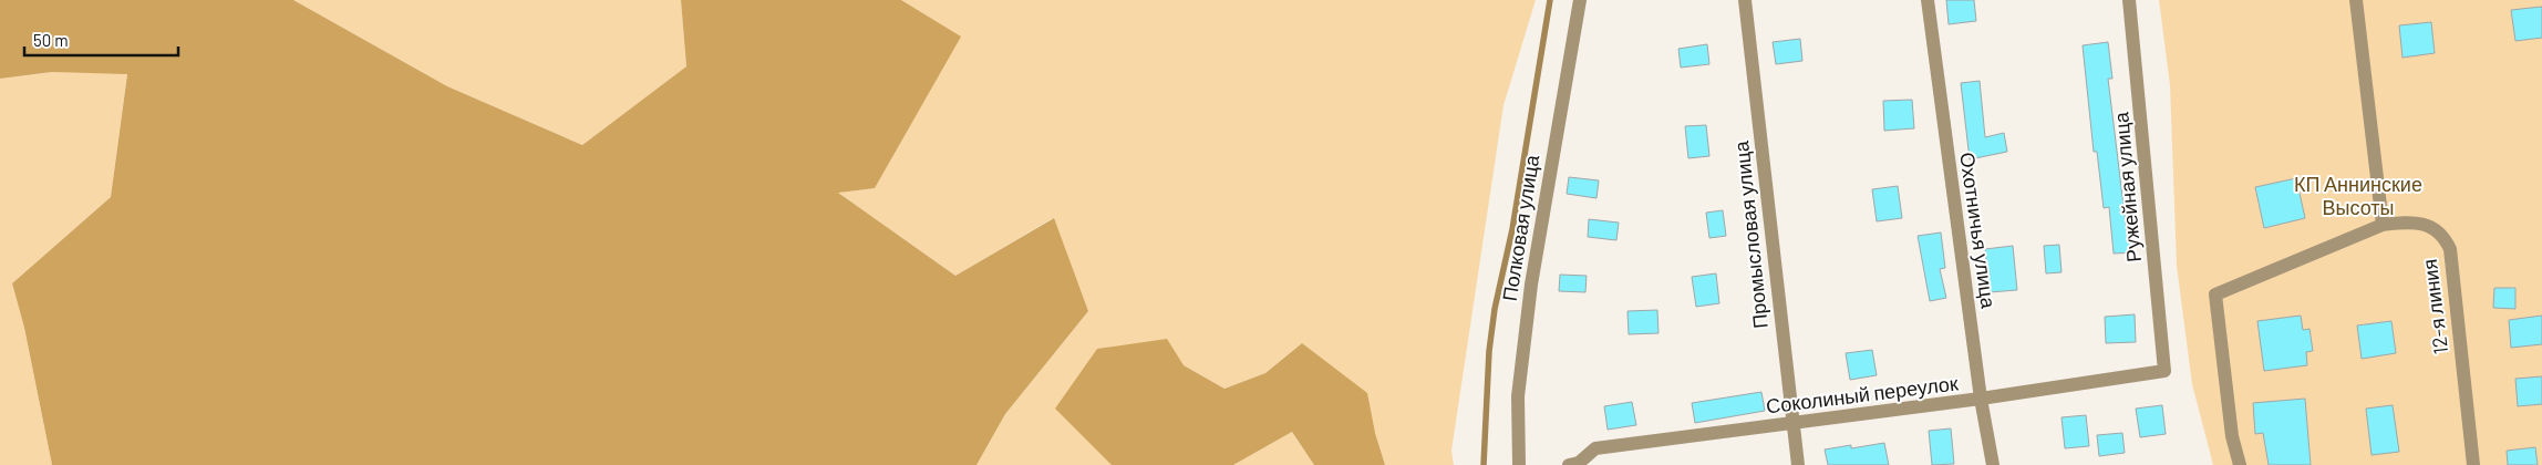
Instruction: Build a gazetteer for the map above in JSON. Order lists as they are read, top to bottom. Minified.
{"streets":{"street":["Ружейная улица","Полковая улица","Охотничья улица","Промысловая улица","12-я линия","Соколиный переулок"]},"crossings":[["Ружейная улица","Соколиный переулок"],["Охотничья улица","Соколиный переулок"],["Промысловая улица","Соколиный переулок"]],"parks":["КП Аннинские Высоты"],"scale_bar":"50 m"}
